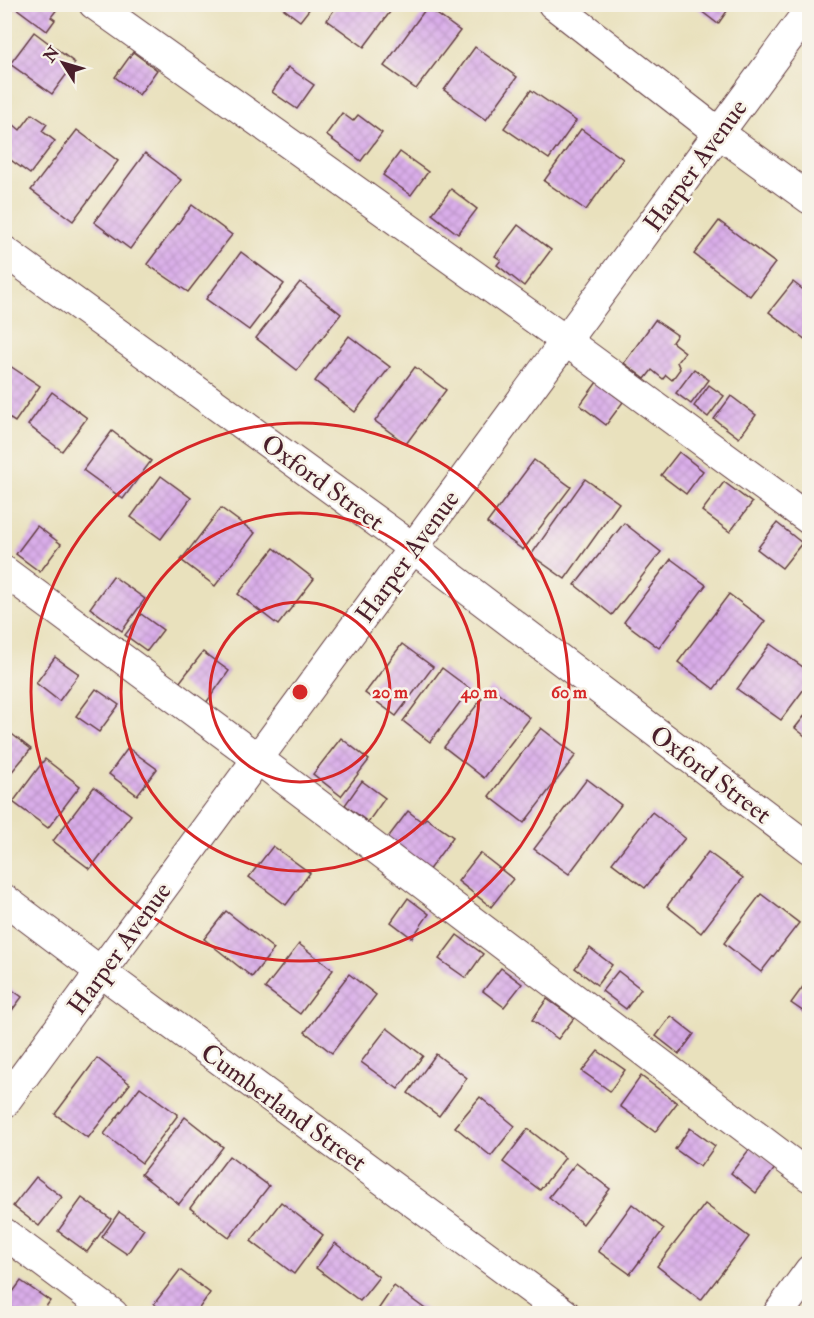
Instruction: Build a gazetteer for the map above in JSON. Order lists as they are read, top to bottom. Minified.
{"streets":{"street":["Harper Avenue","Oxford Street","Cumberland Street"]},"crossings":[["Harper Avenue","Oxford Street"],["Harper Avenue","Cumberland Street"]],"north":"top left","rings":["20 m","40 m","60 m"]}
